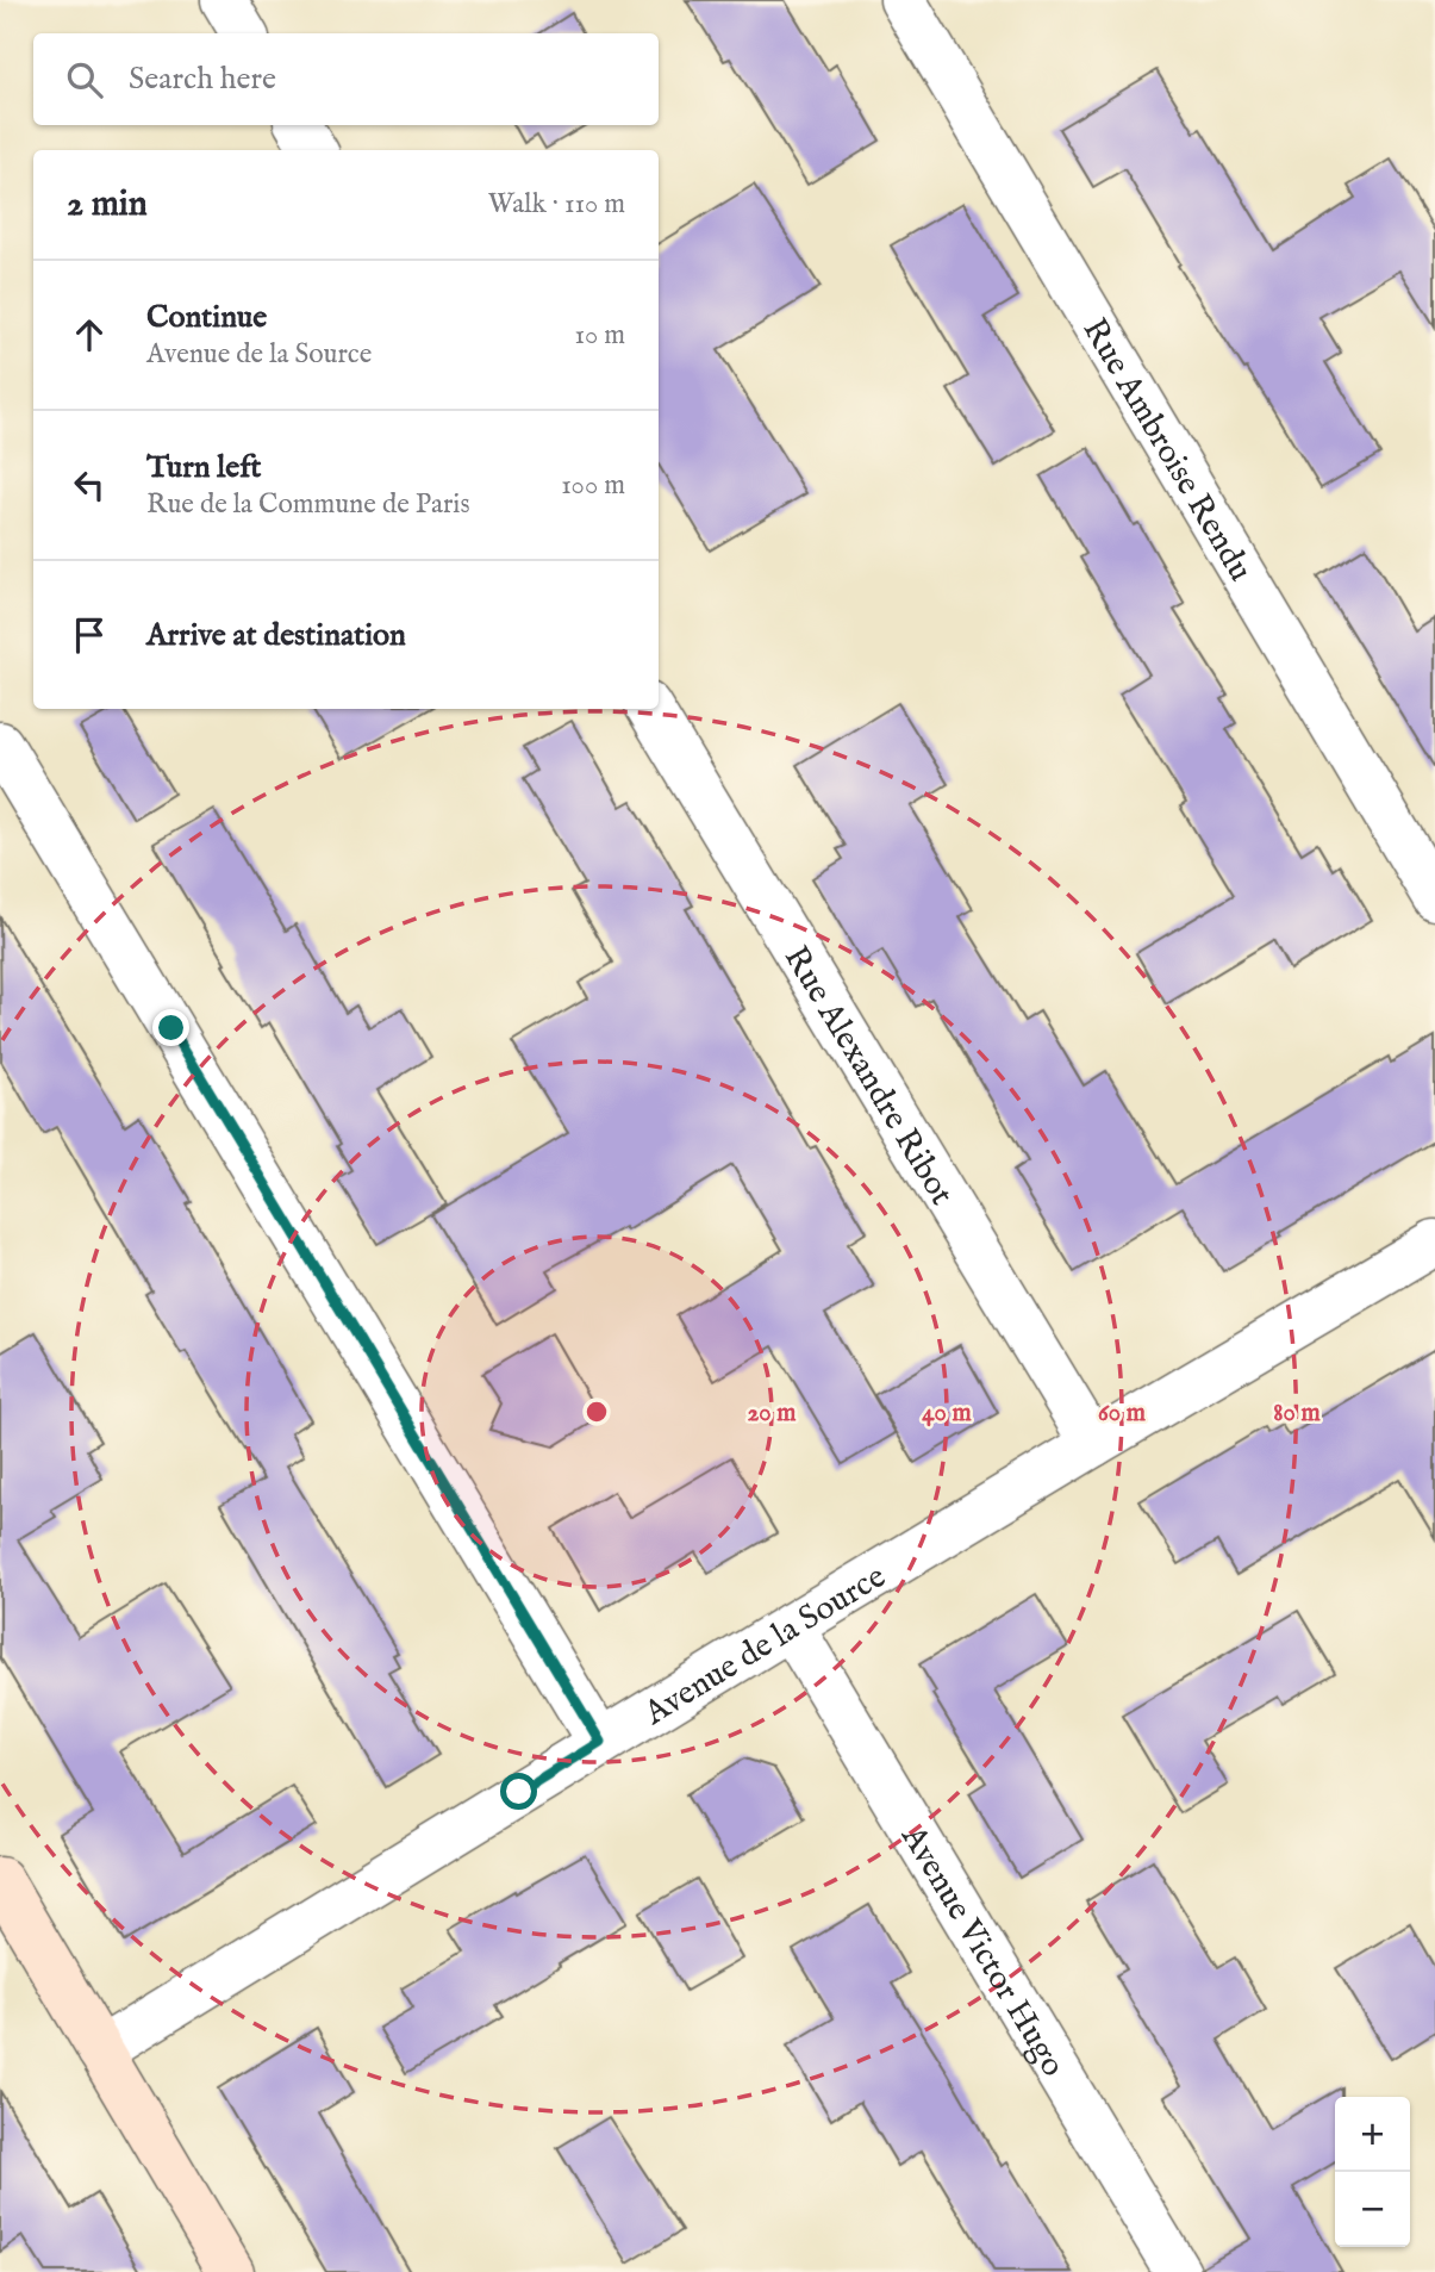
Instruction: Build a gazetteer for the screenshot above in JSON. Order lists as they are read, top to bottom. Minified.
{"streets":{"street":["Rue Ambroise Rendu","Rue Alexandre Ribot","Avenue de la Source","Avenue Victor Hugo"]},"crossings":[["Rue Alexandre Ribot","Avenue de la Source"],["Avenue de la Source","Avenue Victor Hugo"]],"page":{"search":"Search here","heading":["2 min","Walk · 110 m"],"list":[["Continue","Avenue de la Source","10 m"],["Turn left","Rue de la Commune de Paris","100 m"],"Arrive at destination"],"map_buttons":["+","−"]},"rings":["20 m","40 m","60 m","80 m"]}
